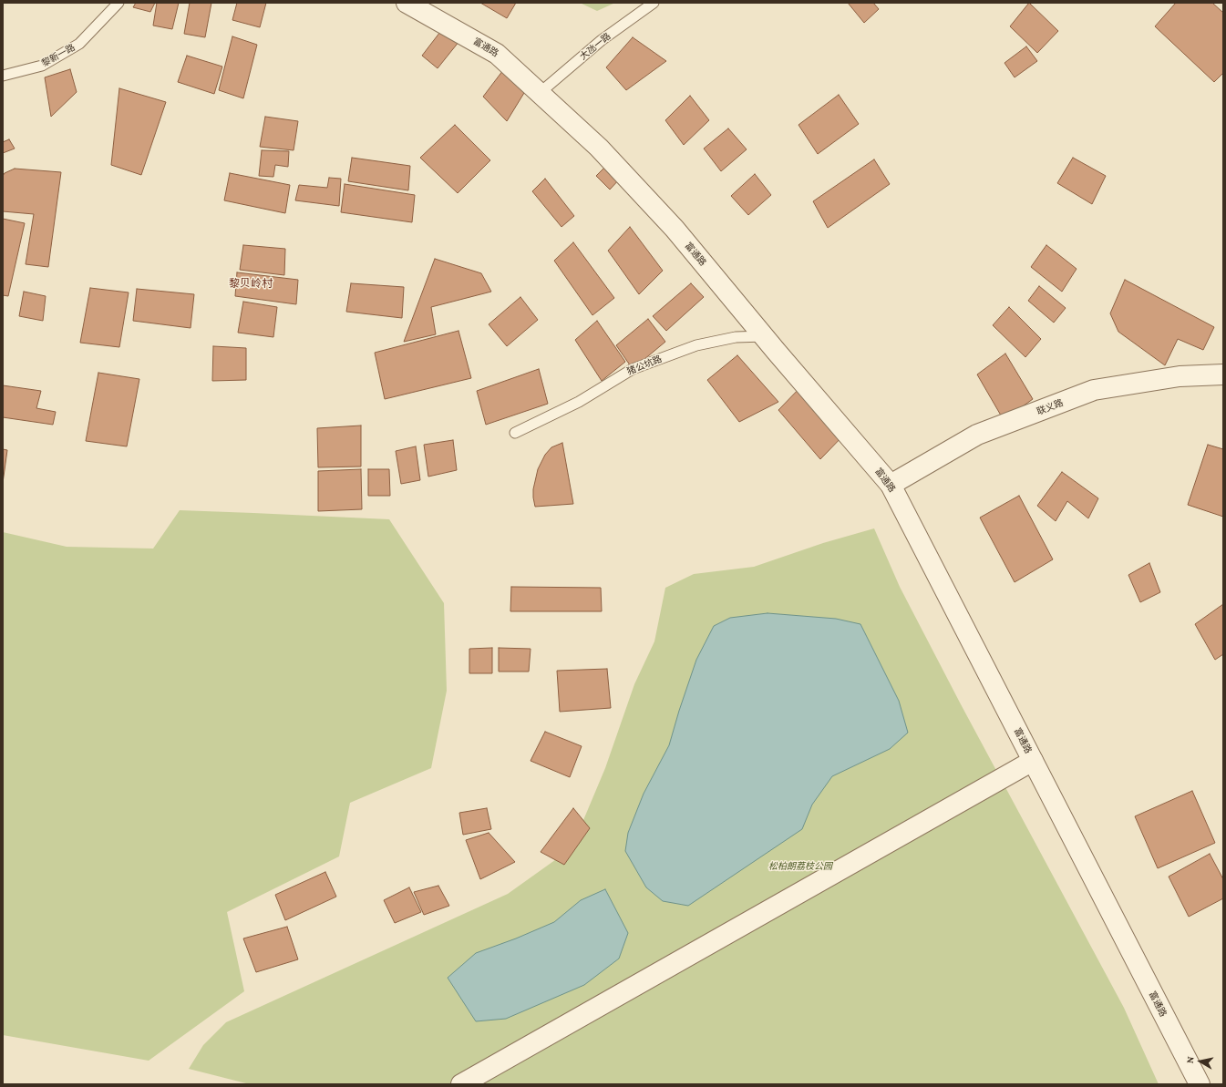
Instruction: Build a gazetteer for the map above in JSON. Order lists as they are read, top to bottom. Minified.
{"streets":{"street":["富通路","联义路"],"lane":["大氹一路","黎新一路","猪公坑路"]},"crossings":[["大氹一路","富通路"],["富通路","猪公坑路"],["富通路","联义路"]],"districts":["黎贝岭村"],"parks":["松柏朗荔枝公园"],"north":"left"}
